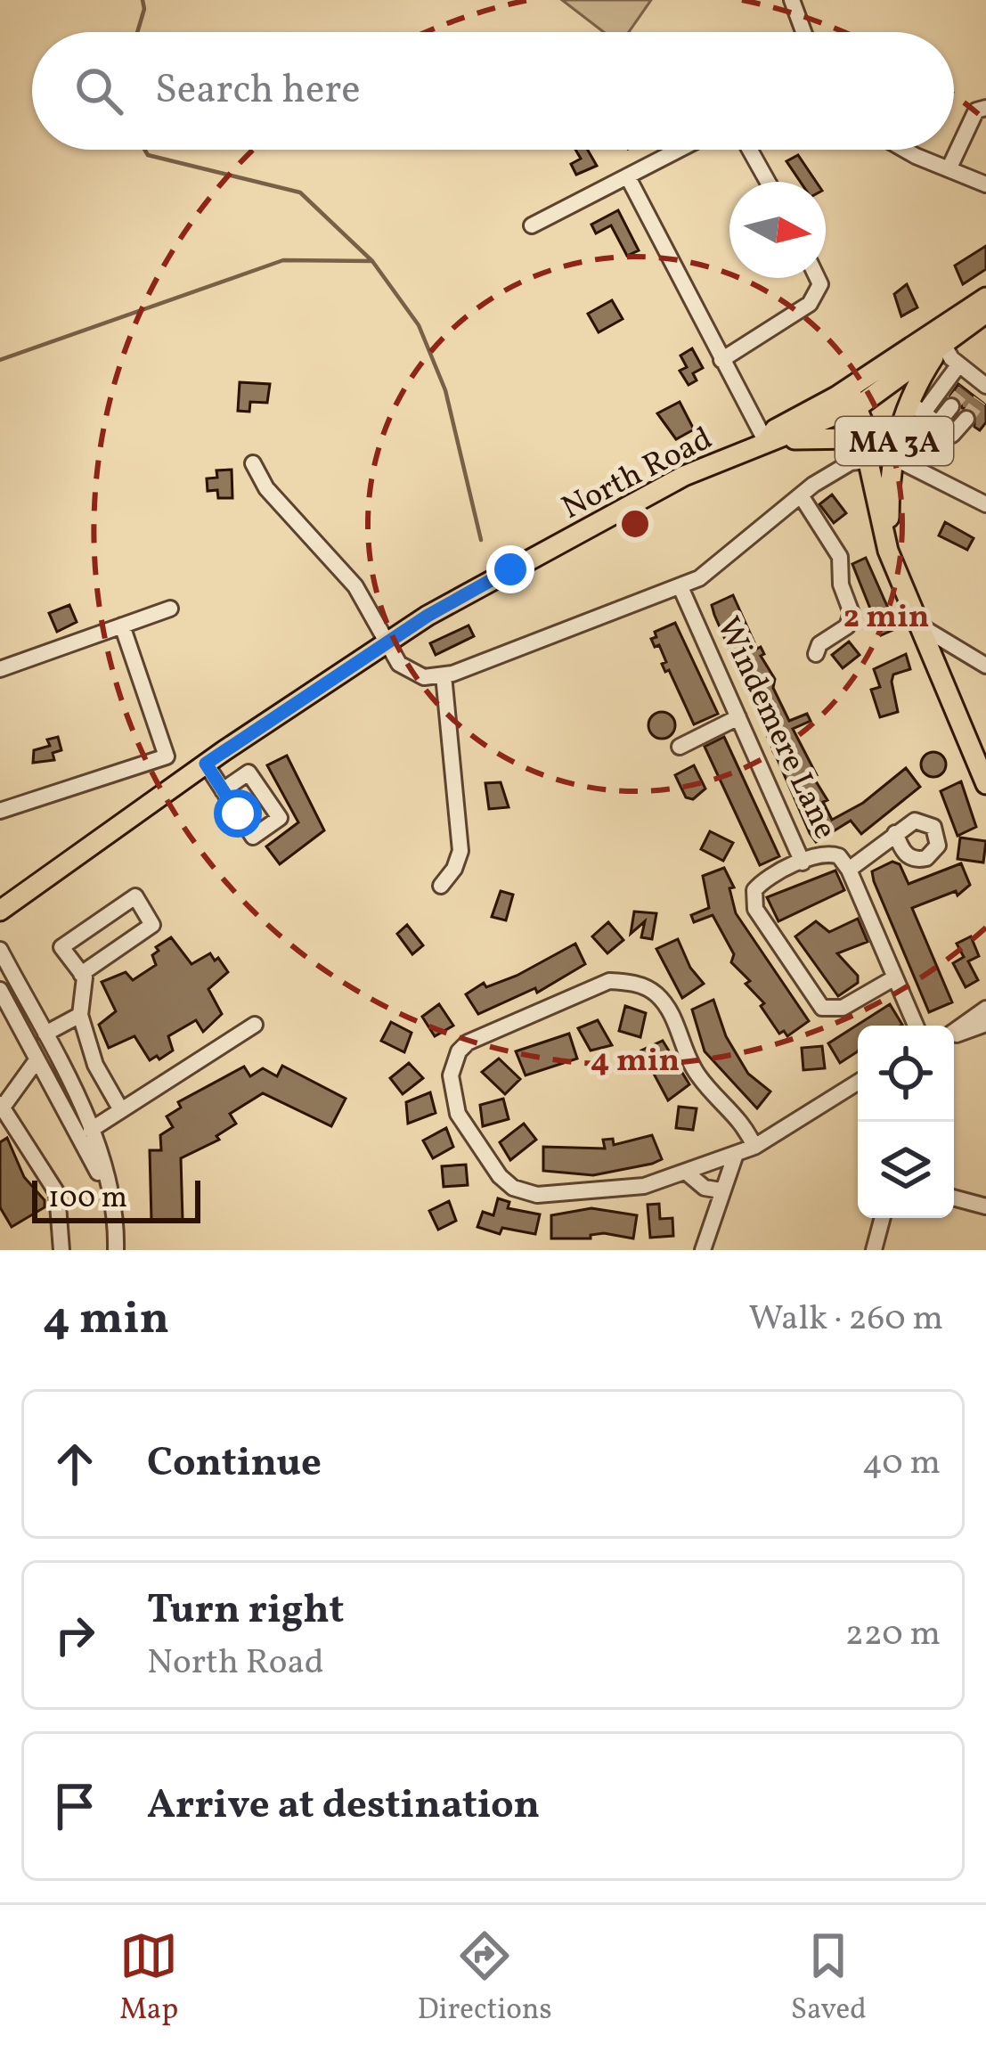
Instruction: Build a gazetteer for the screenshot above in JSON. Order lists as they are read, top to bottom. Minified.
{"streets":{"main road":["MA 3A","North Road"],"street":["Windemere Lane"]},"crossings":[["MA 3A","North Road"]],"scale_bar":"100 m","north":"right","page":{"search":"Search here","scale":"100 m","heading":["4 min","Walk · 260 m"],"list":[["Continue","40 m"],["Turn right","North Road","220 m"],"Arrive at destination"],"nav":["Map","Directions","Saved"]},"rings":["2 min","4 min"]}
